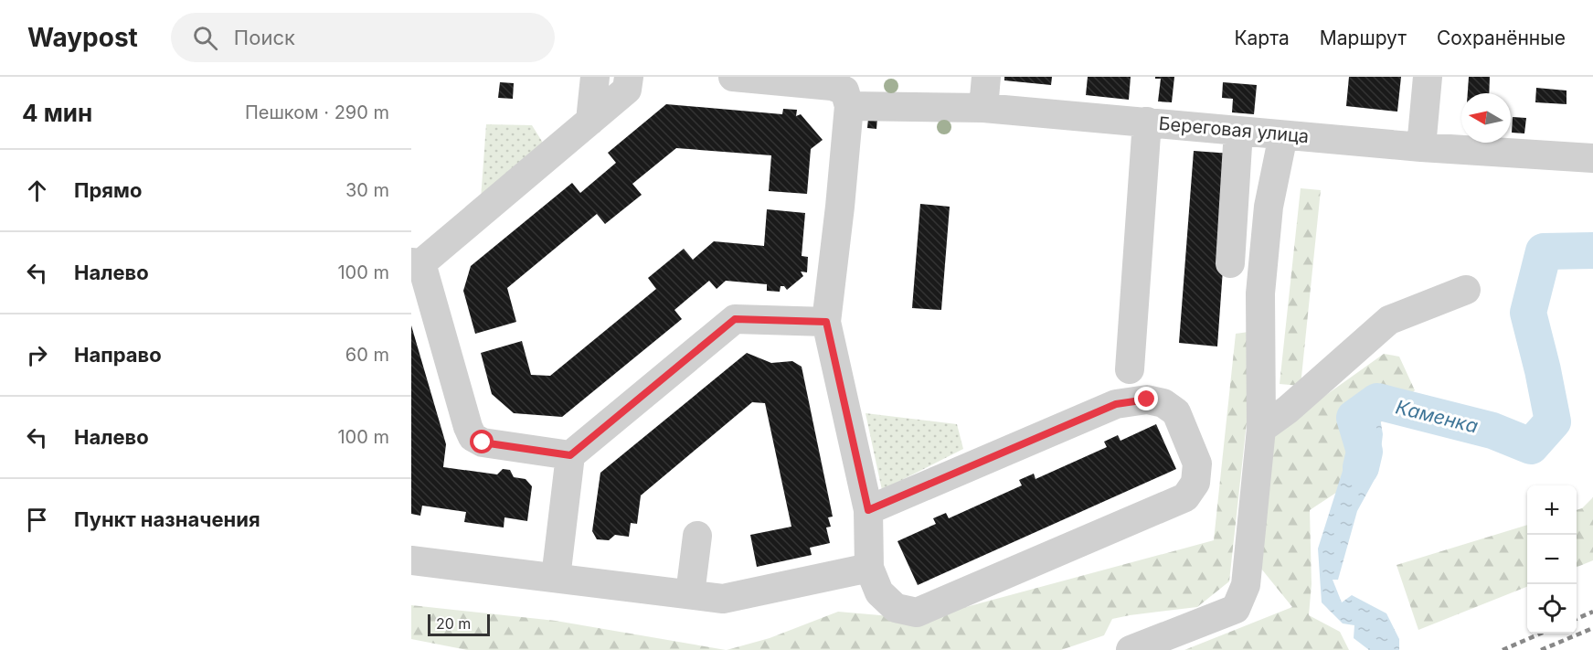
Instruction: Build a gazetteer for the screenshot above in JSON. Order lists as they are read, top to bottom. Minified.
{"streets":{"street":["Береговая улица"]},"water":["Каменка"],"scale_bar":"20 m","north":"left","page":{"header":"Waypost","search":"Поиск","nav":["Карта","Маршрут","Сохранённые"],"heading":["4 мин","Пешком · 290 m"],"list":[["Прямо","30 m"],["Налево","100 m"],["Направо","60 m"],["Налево","100 m"],"Пункт назначения"],"map_buttons":["+","−"],"scale":"20 m"}}
